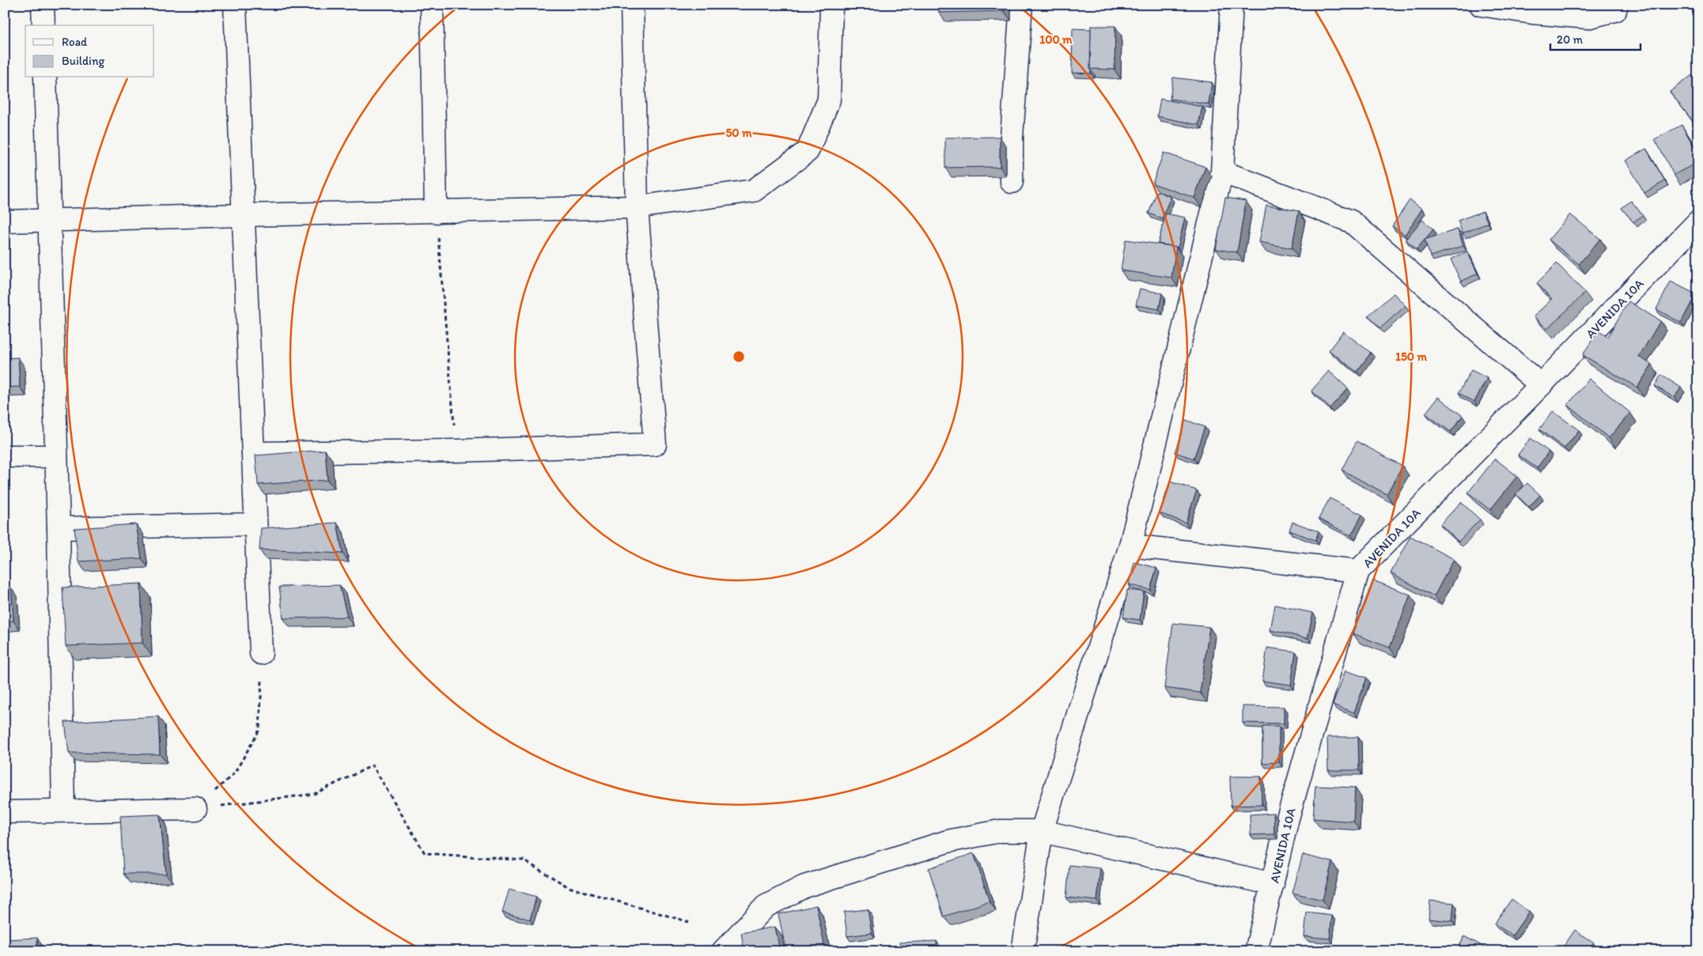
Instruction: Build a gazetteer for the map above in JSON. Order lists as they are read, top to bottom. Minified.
{"streets":{"street":["AVENIDA 10A"]},"legend":["Road","Building"],"scale_bar":"20 m","rings":["100 m","50 m","150 m"]}
